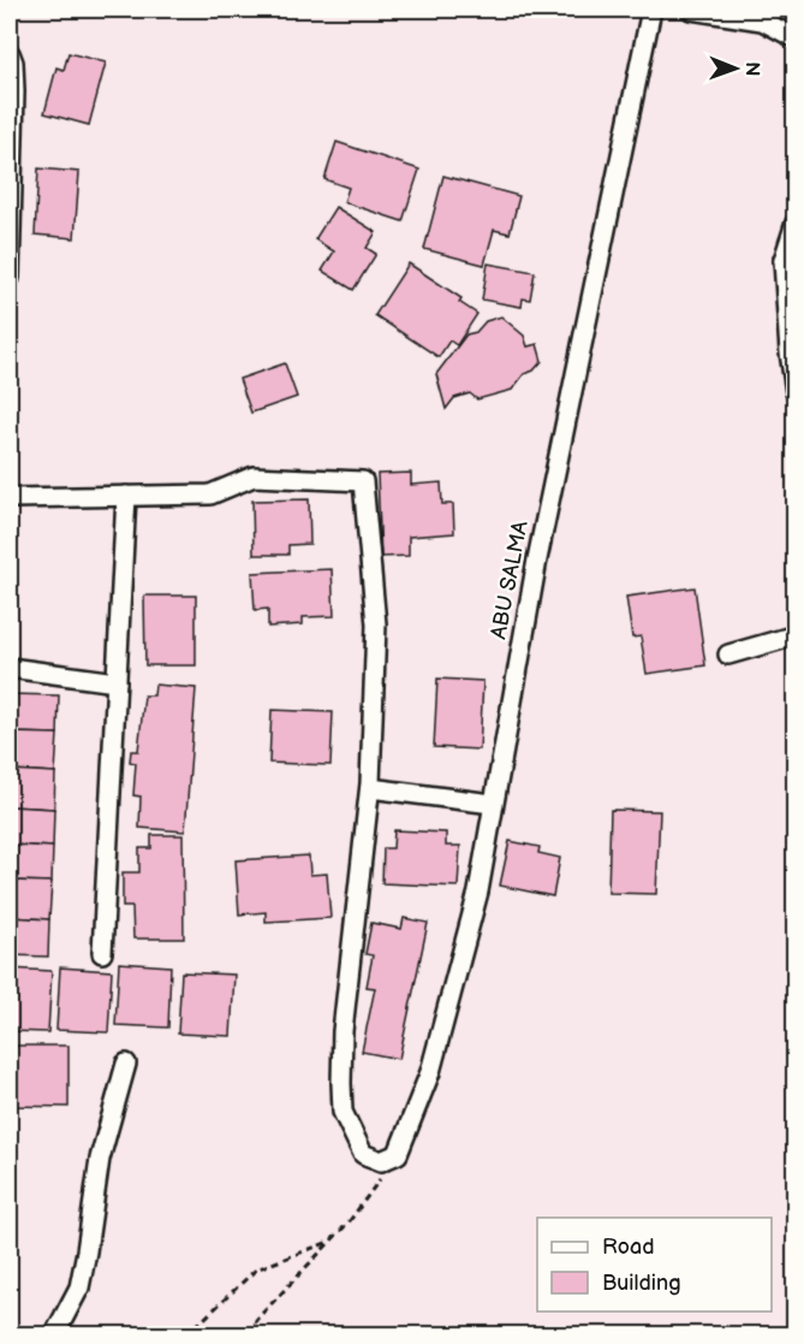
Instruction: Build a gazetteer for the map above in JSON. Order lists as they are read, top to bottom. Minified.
{"streets":{"street":["ABU SALMA"]},"legend":["Road","Building"],"north":"right"}
